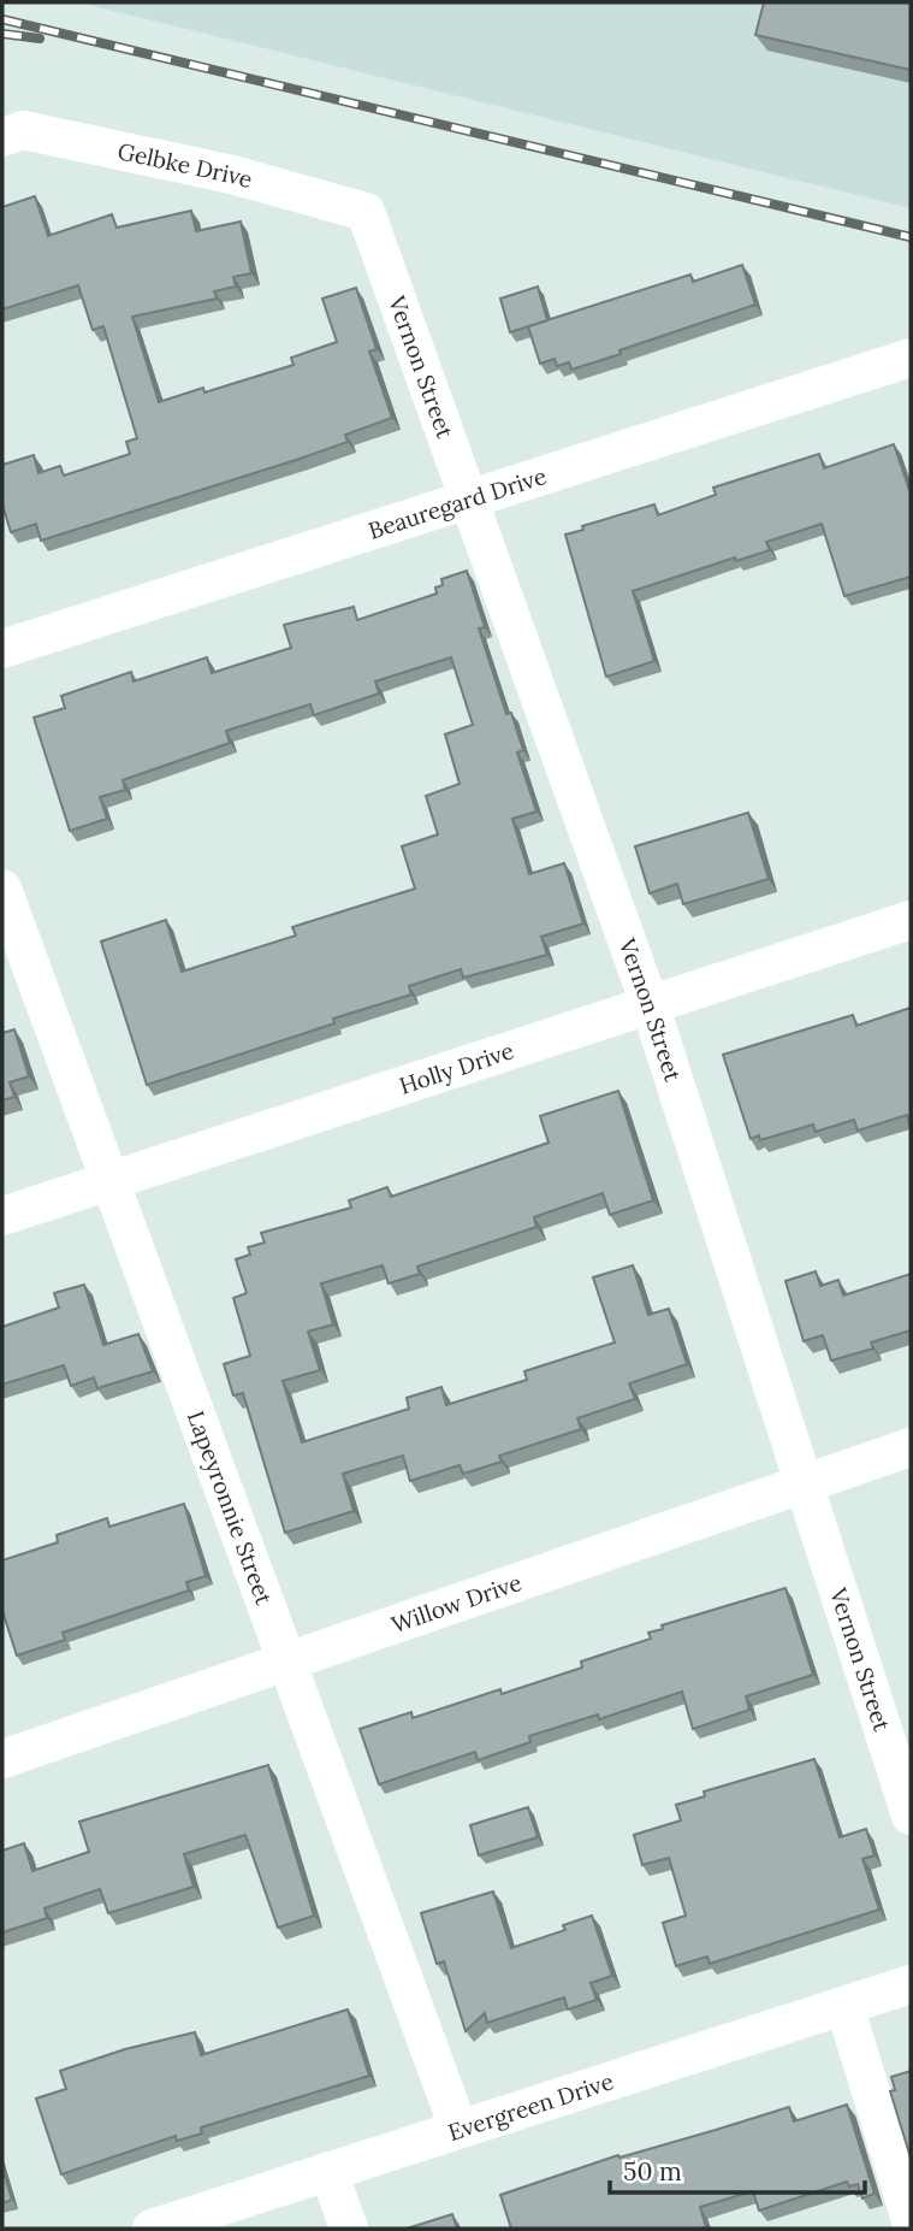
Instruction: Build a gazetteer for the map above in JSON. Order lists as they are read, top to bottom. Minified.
{"streets":{"street":["Gelbke Drive","Vernon Street","Beauregard Drive","Holly Drive","Lapeyronnie Street","Willow Drive","Evergreen Drive"]},"crossings":[["Gelbke Drive","Vernon Street"],["Vernon Street","Beauregard Drive"],["Vernon Street","Holly Drive"],["Vernon Street","Willow Drive"],["Holly Drive","Lapeyronnie Street"],["Lapeyronnie Street","Willow Drive"],["Lapeyronnie Street","Evergreen Drive"]],"scale_bar":"50 m"}
